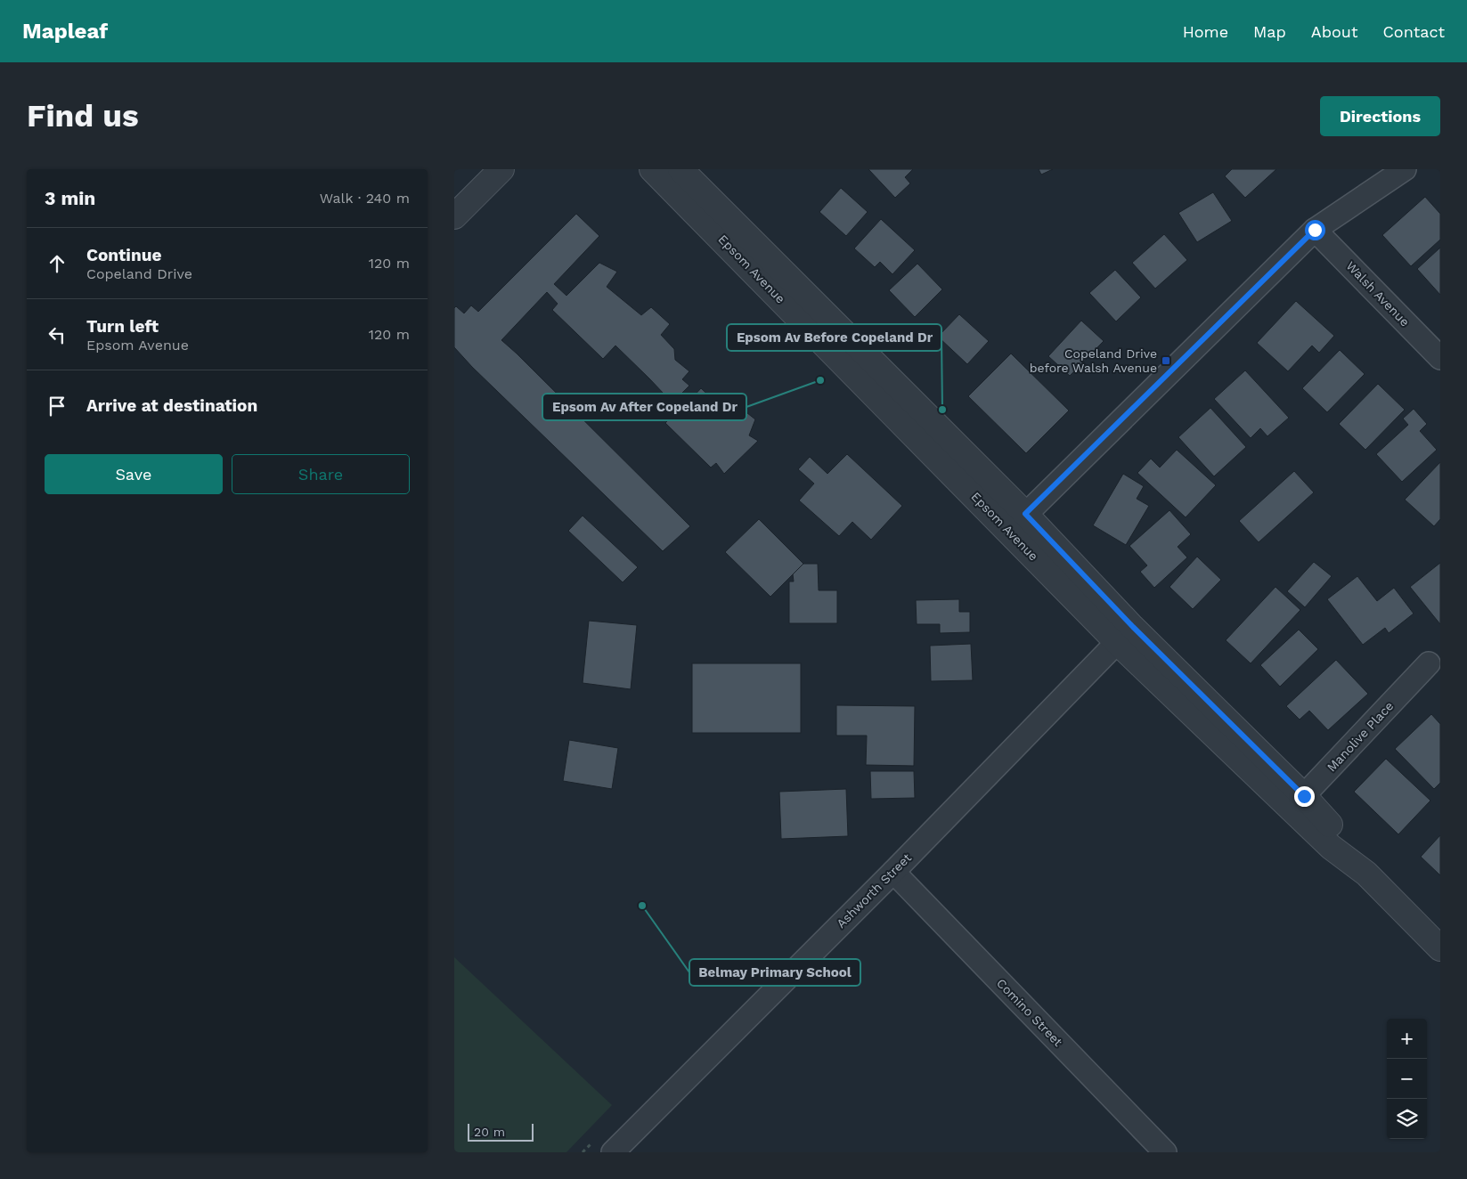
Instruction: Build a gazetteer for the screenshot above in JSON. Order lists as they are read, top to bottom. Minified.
{"streets":{"street":["Epsom Avenue","Walsh Avenue","Manolive Place","Ashworth Street","Comino Street"]},"crossings":[["Epsom Avenue","Manolive Place"],["Epsom Avenue","Ashworth Street"],["Ashworth Street","Comino Street"]],"places":{"transit":["Copeland Drive before Walsh Avenue"],"other":["Epsom Av After Copeland Dr","Epsom Av Before Copeland Dr","Belmay Primary School"]},"scale_bar":"20 m","page":{"header":"Mapleaf","nav":["Home","Map","About","Contact"],"buttons":["Directions",["Save","Share"]],"title":"Find us","heading":["3 min","Walk · 240 m"],"list":[["Continue","Copeland Drive","120 m"],["Turn left","Epsom Avenue","120 m"],"Arrive at destination"],"map_buttons":["+","−"],"scale":"20 m"}}
